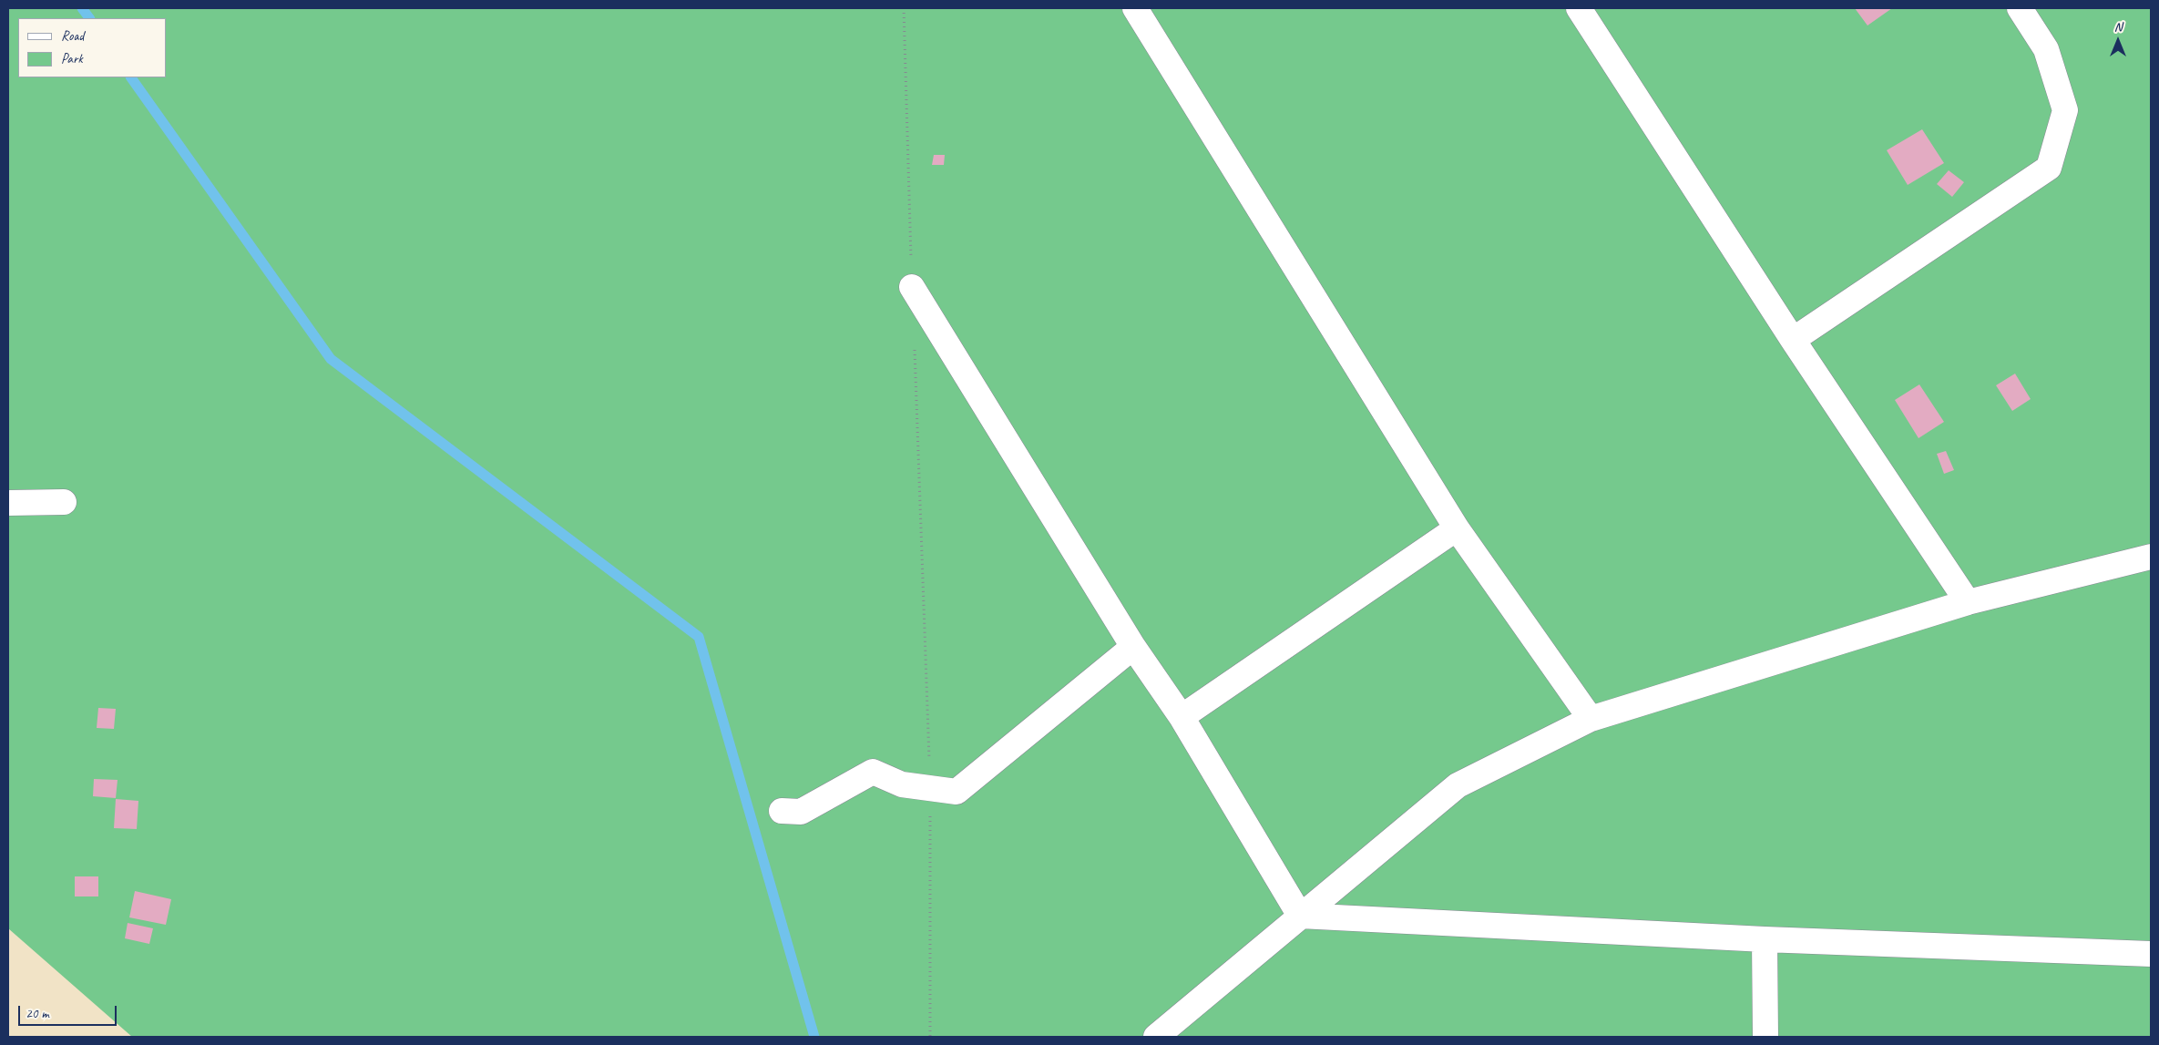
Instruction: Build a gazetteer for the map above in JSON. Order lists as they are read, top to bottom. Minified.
{"legend":["Road","Park"],"scale_bar":"20 m","north":"top"}
